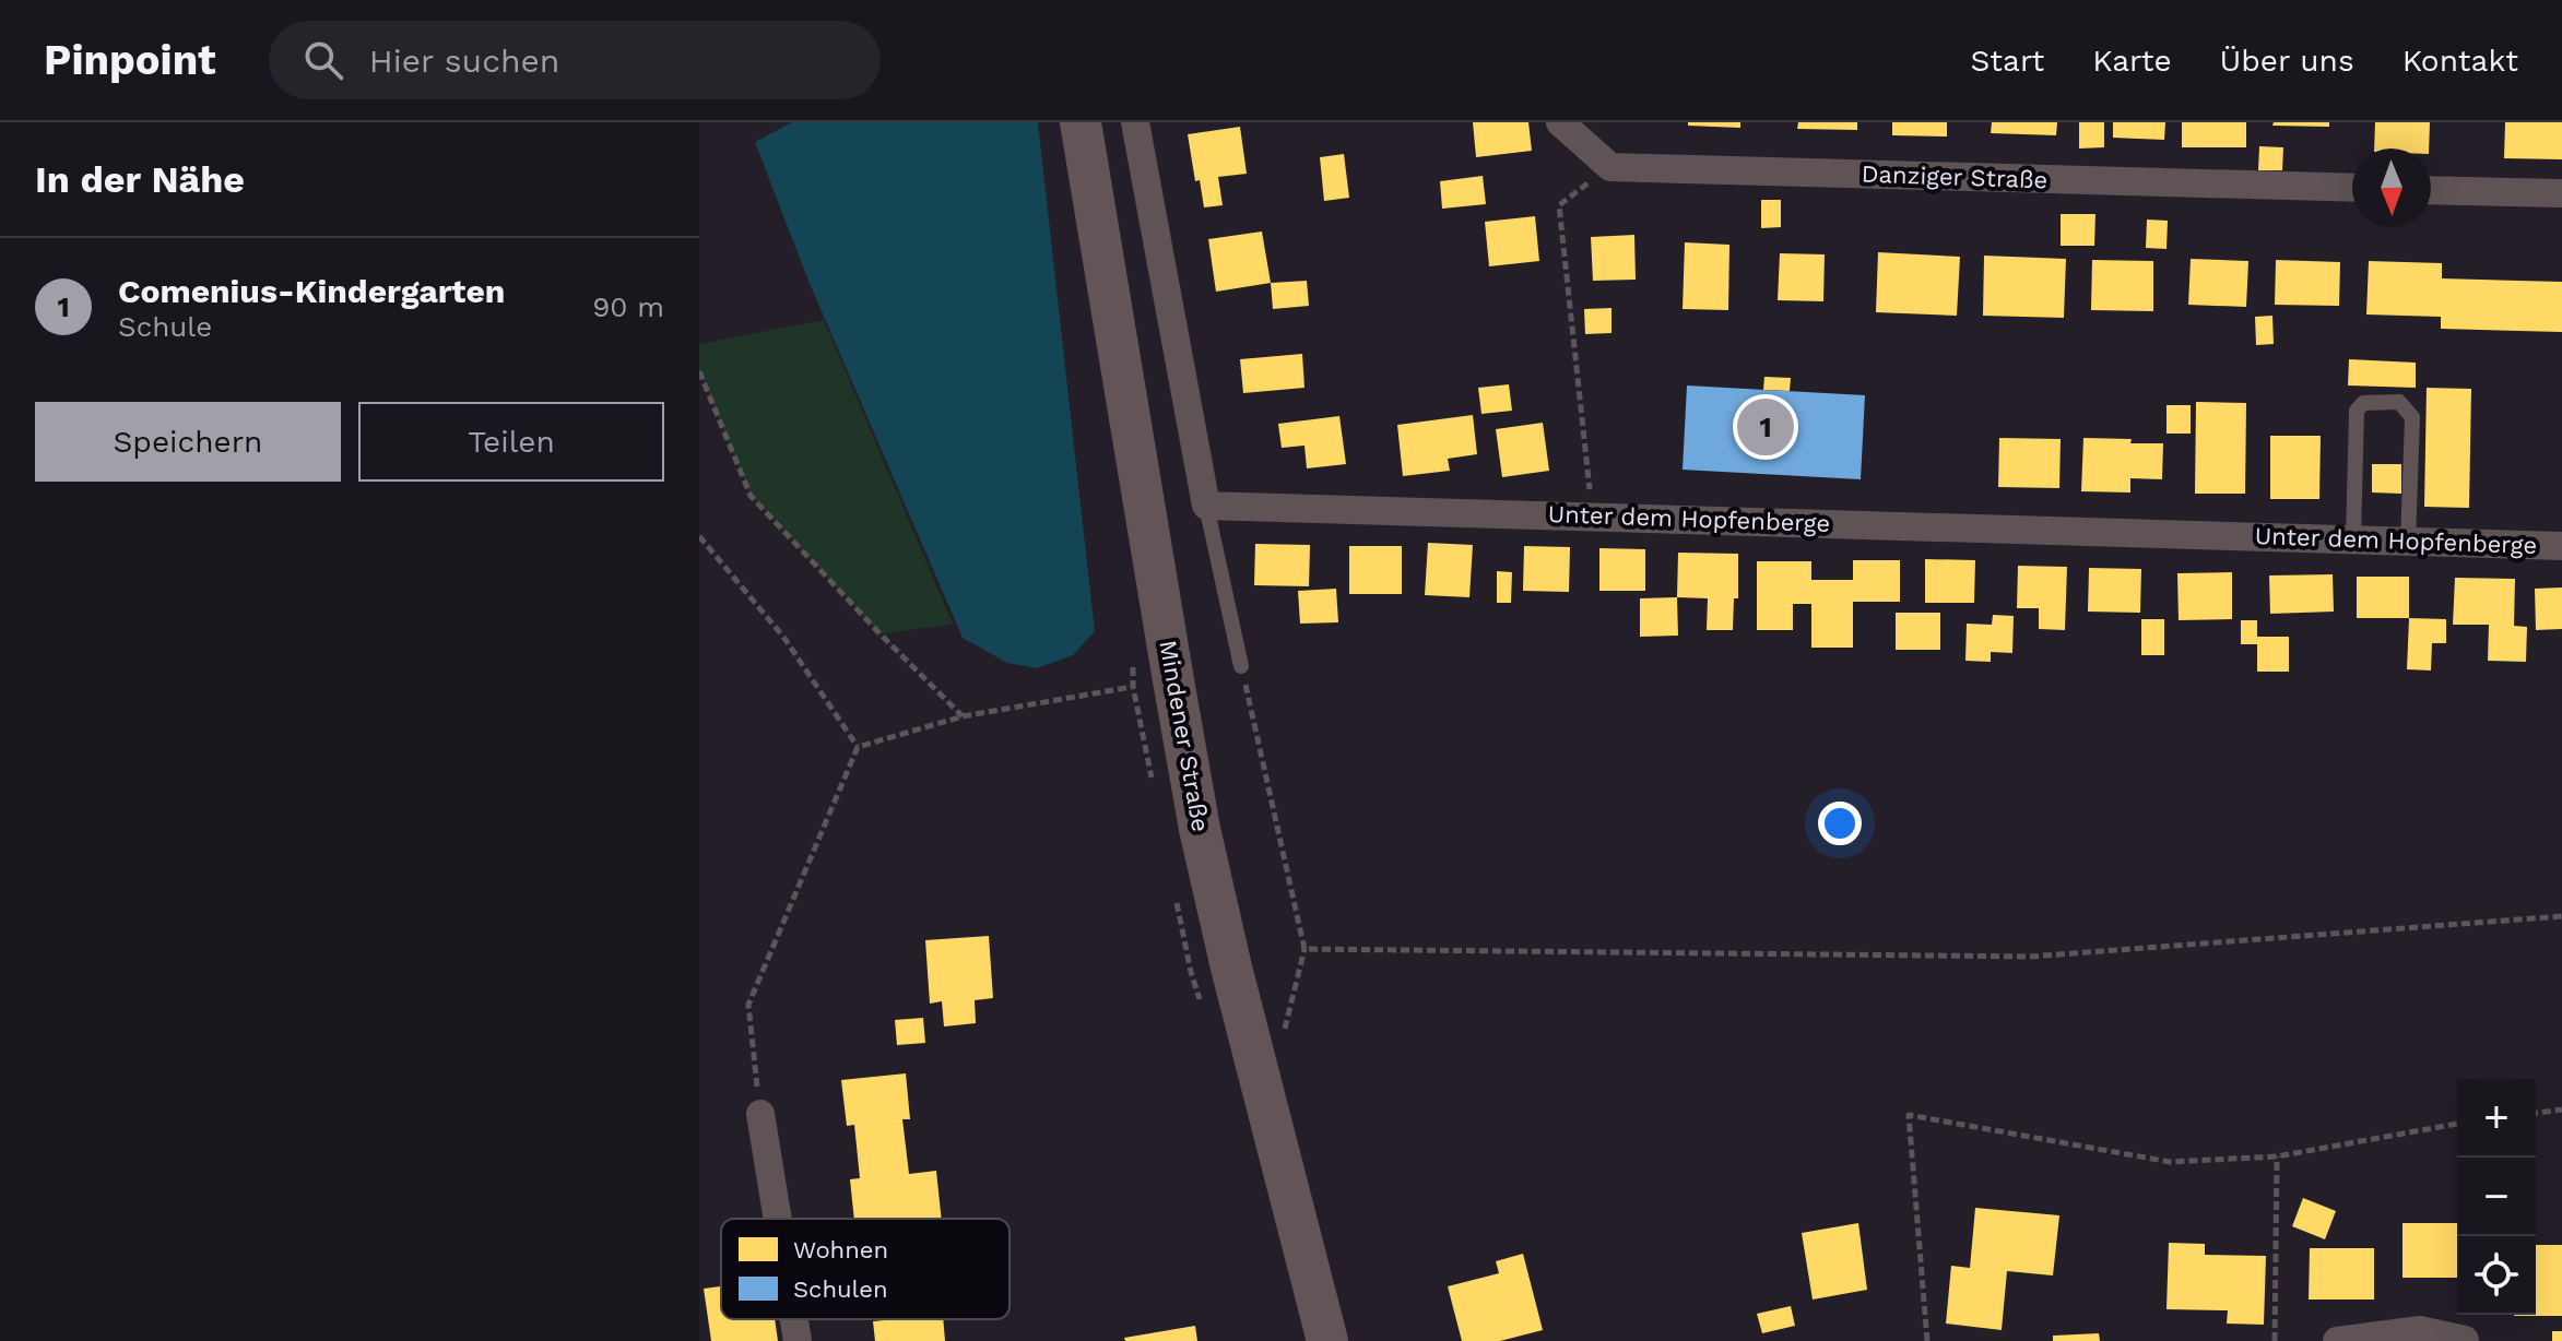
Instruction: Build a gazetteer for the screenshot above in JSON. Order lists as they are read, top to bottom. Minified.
{"streets":{"main road":["Mindener Straße"],"street":["Danziger Straße","Unter dem Hopfenberge"]},"legend":["Wohnen","Schulen"],"north":"bottom","page":{"header":"Pinpoint","search":"Hier suchen","nav":["Start","Karte","Über uns","Kontakt"],"heading":"In der Nähe","list":[{"mark":"1","name":"Comenius-Kindergarten","note":"Schule","value":"90 m"}],"buttons":["Speichern","Teilen"],"pins":"1","map_buttons":["+","−"]}}
